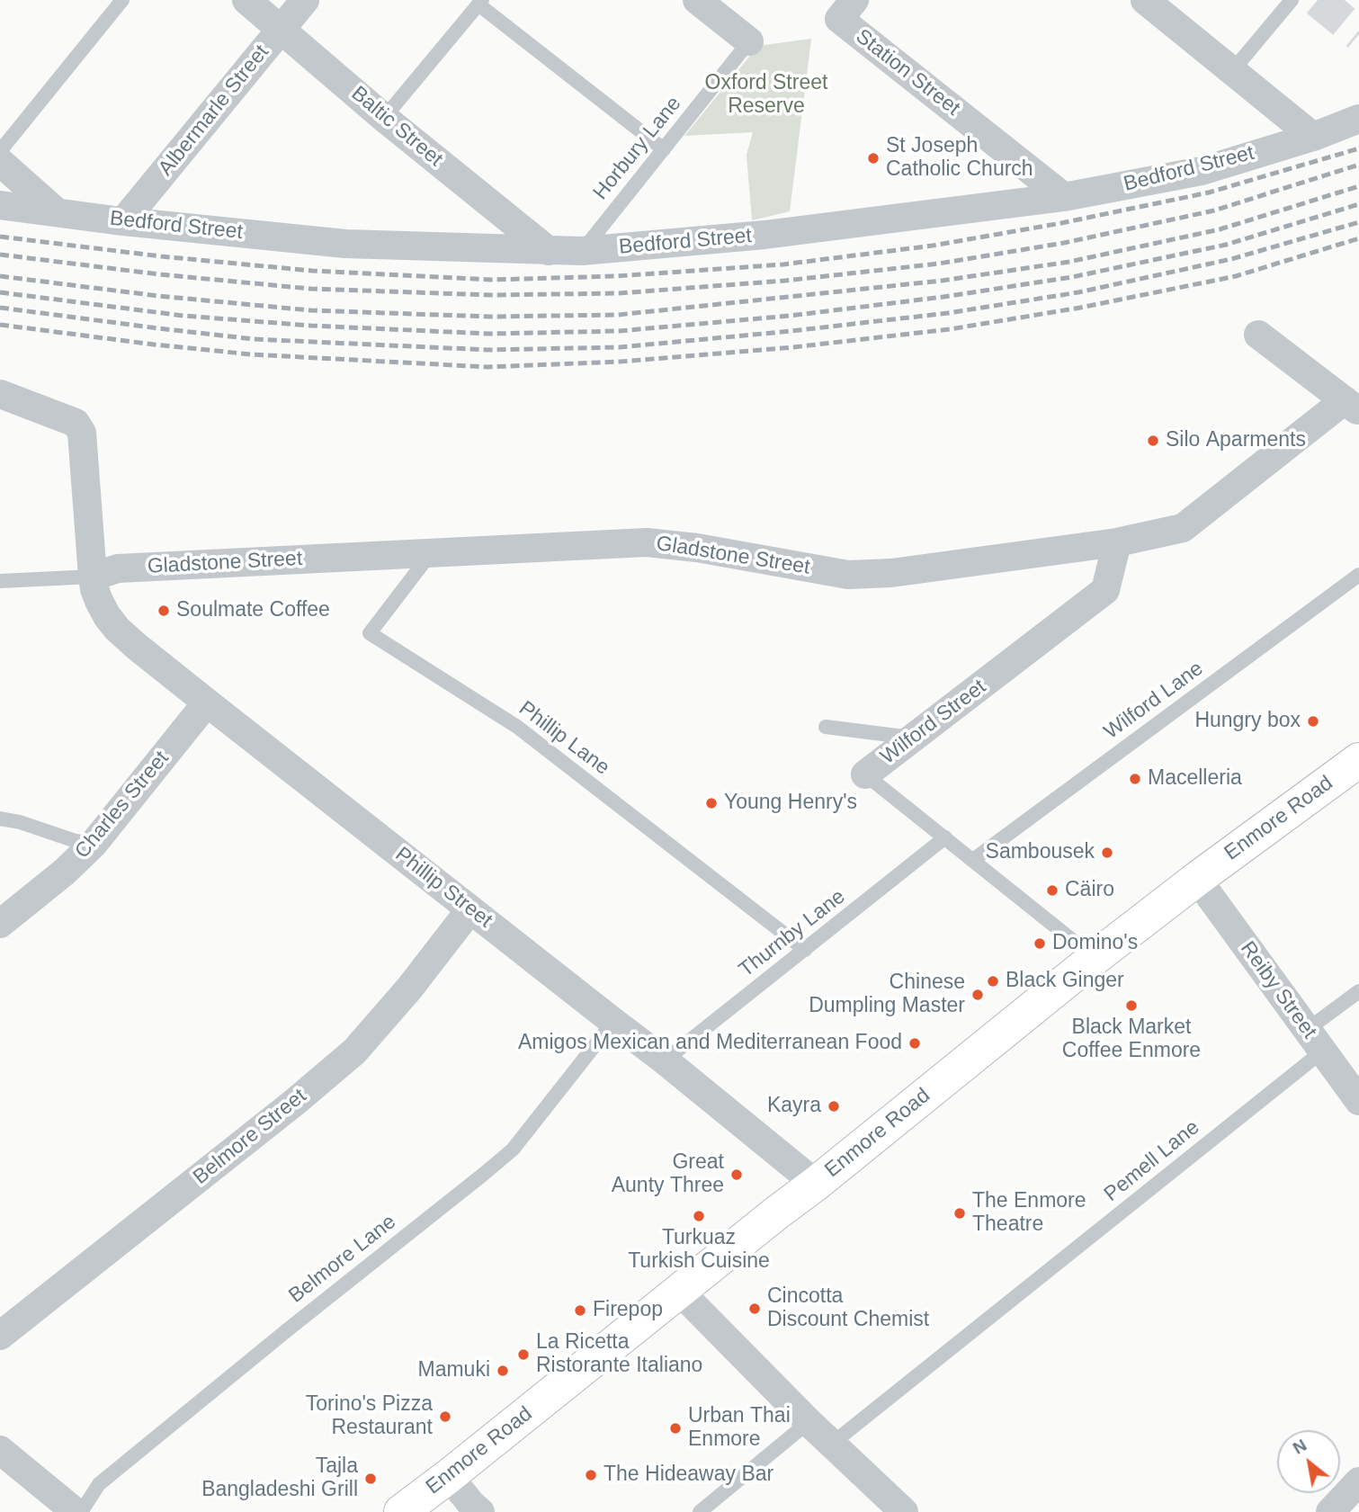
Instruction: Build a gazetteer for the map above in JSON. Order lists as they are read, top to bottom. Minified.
{"streets":{"highway":["Enmore Road"],"street":["Station Street","Albermarle Street","Baltic Street","Bedford Street","Gladstone Street","Wilford Street","Charles Street","Phillip Street","Reiby Street","Belmore Street"],"lane":["Horbury Lane","Wilford Lane","Phillip Lane","Thurnby Lane","Pemell Lane","Belmore Lane"]},"crossings":[["Station Street","Bedford Street"],["Albermarle Street","Baltic Street"],["Albermarle Street","Bedford Street"],["Baltic Street","Bedford Street"],["Horbury Lane","Bedford Street"],["Gladstone Street","Wilford Street"],["Gladstone Street","Phillip Lane"],["Gladstone Street","Phillip Street"],["Wilford Lane","Wilford Street"],["Wilford Street","Enmore Road"],["Wilford Street","Thurnby Lane"],["Phillip Lane","Thurnby Lane"],["Charles Street","Phillip Street"],["Enmore Road","Phillip Street"],["Enmore Road","Reiby Street"],["Phillip Street","Thurnby Lane"],["Phillip Street","Belmore Street"],["Phillip Street","Belmore Lane"],["Reiby Street","Pemell Lane"]],"parks":["Oxford Street Reserve"],"places":["St Joseph Catholic Church","Silo Aparments","Soulmate Coffee","Hungry box","Macelleria","Young Henry's","Sambousek","Cäiro","Domino's","Black Ginger","Chinese Dumpling Master","Black Market Coffee Enmore","Amigos Mexican and Mediterranean Food","Kayra","Great Aunty Three","The Enmore Theatre","Turkuaz Turkish Cuisine","Cincotta Discount Chemist","Firepop","La Ricetta Ristorante Italiano","Mamuki","Torino's Pizza Restaurant","Urban Thai Enmore","The Hideaway Bar","Tajla Bangladeshi Grill"],"north":"top left"}
